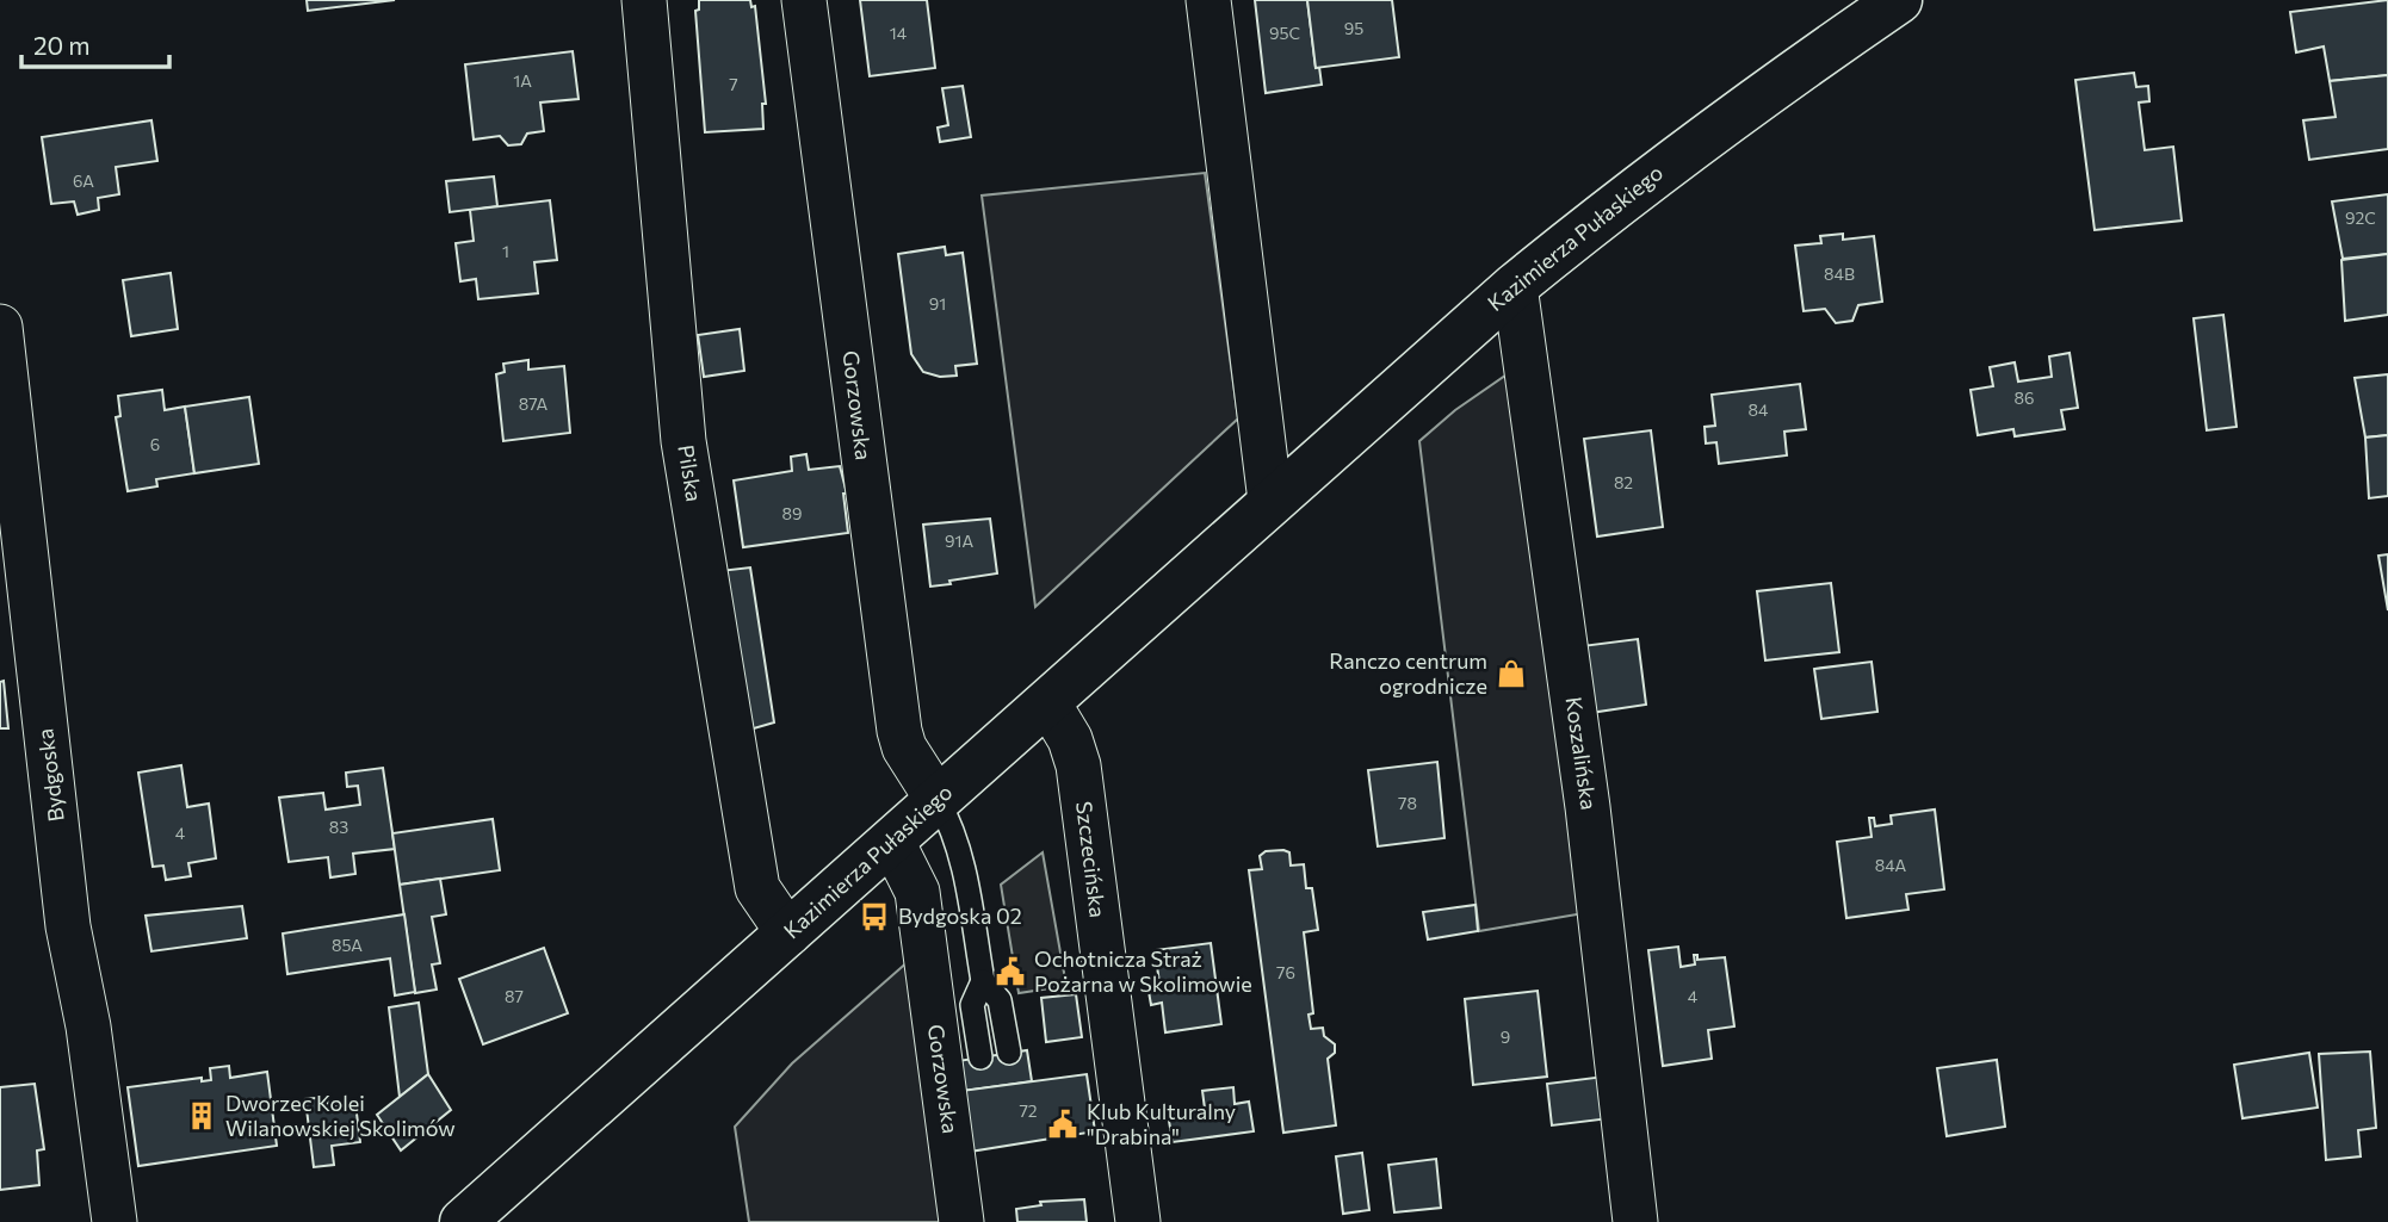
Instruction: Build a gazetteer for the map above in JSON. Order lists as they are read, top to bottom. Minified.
{"streets":{"main road":["Kazimierza Pułaskiego"],"street":["Gorzowska","Pilska","Koszalińska","Bydgoska","Szczecińska"]},"crossings":[["Kazimierza Pułaskiego","Gorzowska"],["Kazimierza Pułaskiego","Pilska"],["Kazimierza Pułaskiego","Koszalińska"],["Kazimierza Pułaskiego","Szczecińska"]],"places":{"shop":["Ranczo centrum ogrodnicze"],"bus stop":["Bydgoska 02"],"public building":["Ochotnicza Straż Pożarna w Skolimowie","Klub Kulturalny \"Drabina\""],"building":["Dworzec Kolei Wilanowskiej Skolimów"]},"house_numbers":["95","14","95C","1A","7","6A","92C","1","84B","91","86","87A","84","6","82","89","91A","78","83","4","84A","85A","76","87","4","9","72"],"scale_bar":"20 m"}
